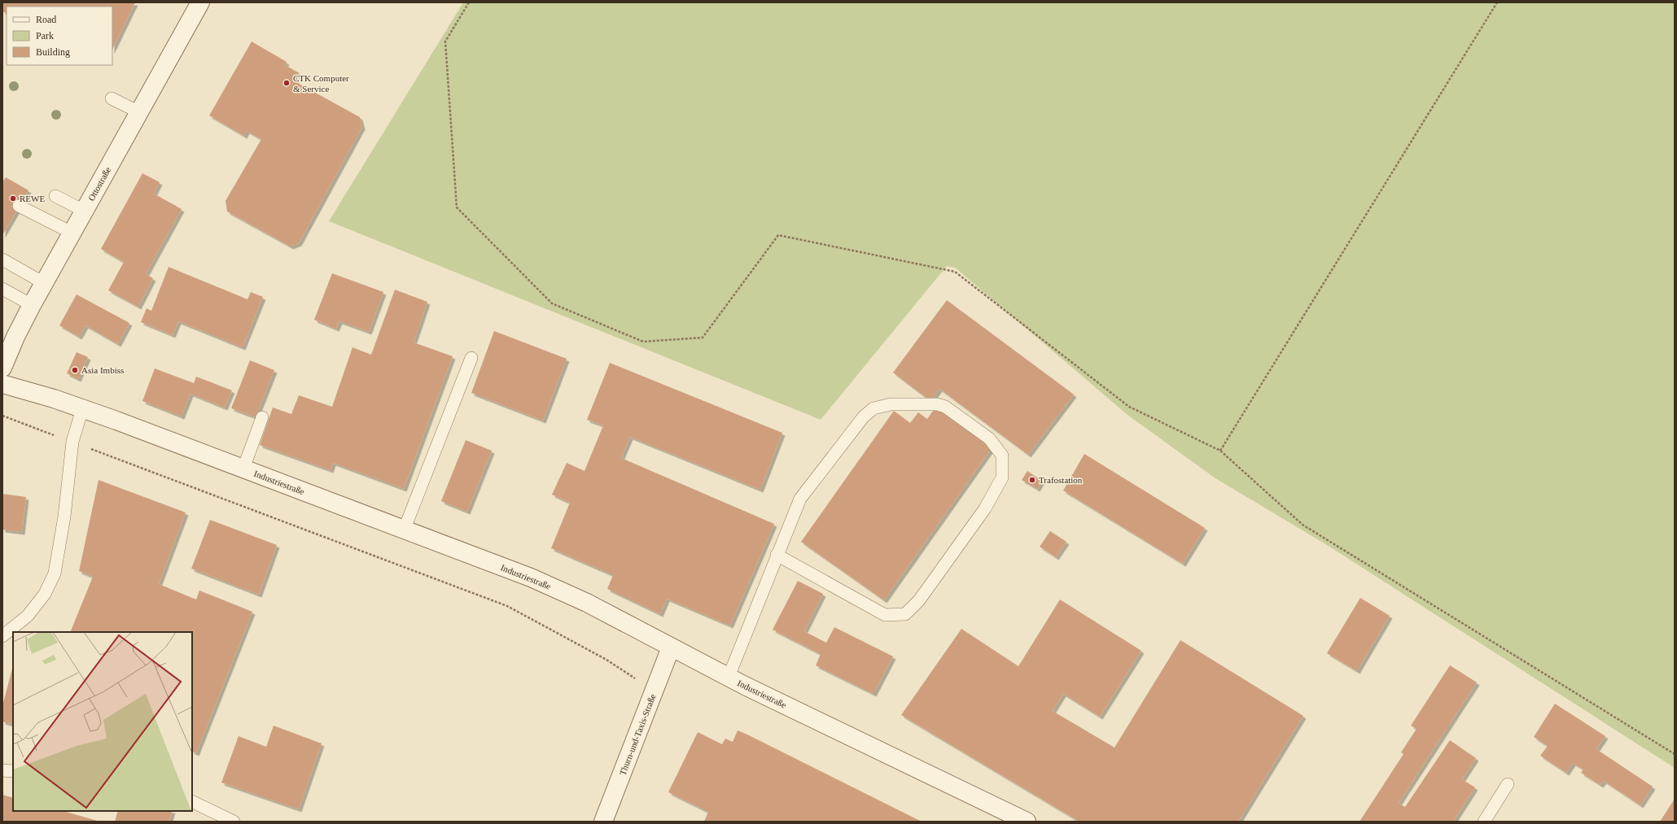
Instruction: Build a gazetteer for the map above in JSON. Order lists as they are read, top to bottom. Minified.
{"streets":{"street":["Ottostraße","Industriestraße","Thurn-und-Taxis-Straße"]},"crossings":[["Industriestraße","Thurn-und-Taxis-Straße"]],"places":["CTK Computer & Service","REWE","Asia Imbiss","Trafostation"],"legend":["Road","Park","Building"]}
